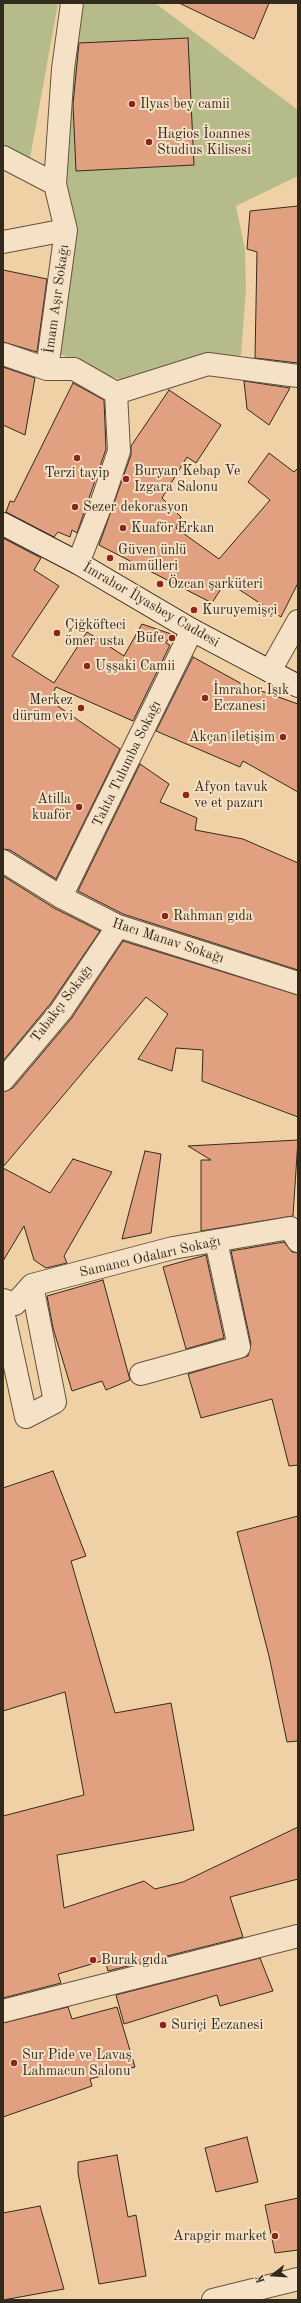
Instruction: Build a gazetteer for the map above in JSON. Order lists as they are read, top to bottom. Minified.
{"streets":{"street":["İmam Aşır Sokağı","İmrahor İlyasbey Caddesi","Tahta Tulumba Sokağı","Hacı Manav Sokağı","Tabakçı Sokağı","Samancı Odaları Sokağı"]},"crossings":[["İmrahor İlyasbey Caddesi","Tahta Tulumba Sokağı"],["Tahta Tulumba Sokağı","Hacı Manav Sokağı"],["Hacı Manav Sokağı","Tabakçı Sokağı"]],"places":["Ilyas bey camii","Hagios İoannes Studius Kilisesi","Terzi tayip","Buryan Kebap Ve Izgara Salonu","Sezer dekorasyon","Kuaför Erkan","Güven ünlü mamülleri","Özcan şarküteri","Kuruyemişçi","Çiğköfteci ömer usta","Büfe","Uşşaki Camii","İmrahor Işık Eczanesi","Merkez dürüm evi","Akçan iletişim","Afyon tavuk ve et pazarı","Atilla kuaför","Rahman gıda","Burak gıda","Suriçi Eczanesi","Sur Pide ve Lavaş Lahmacun Salonu","Arapgir market"],"north":"left"}
